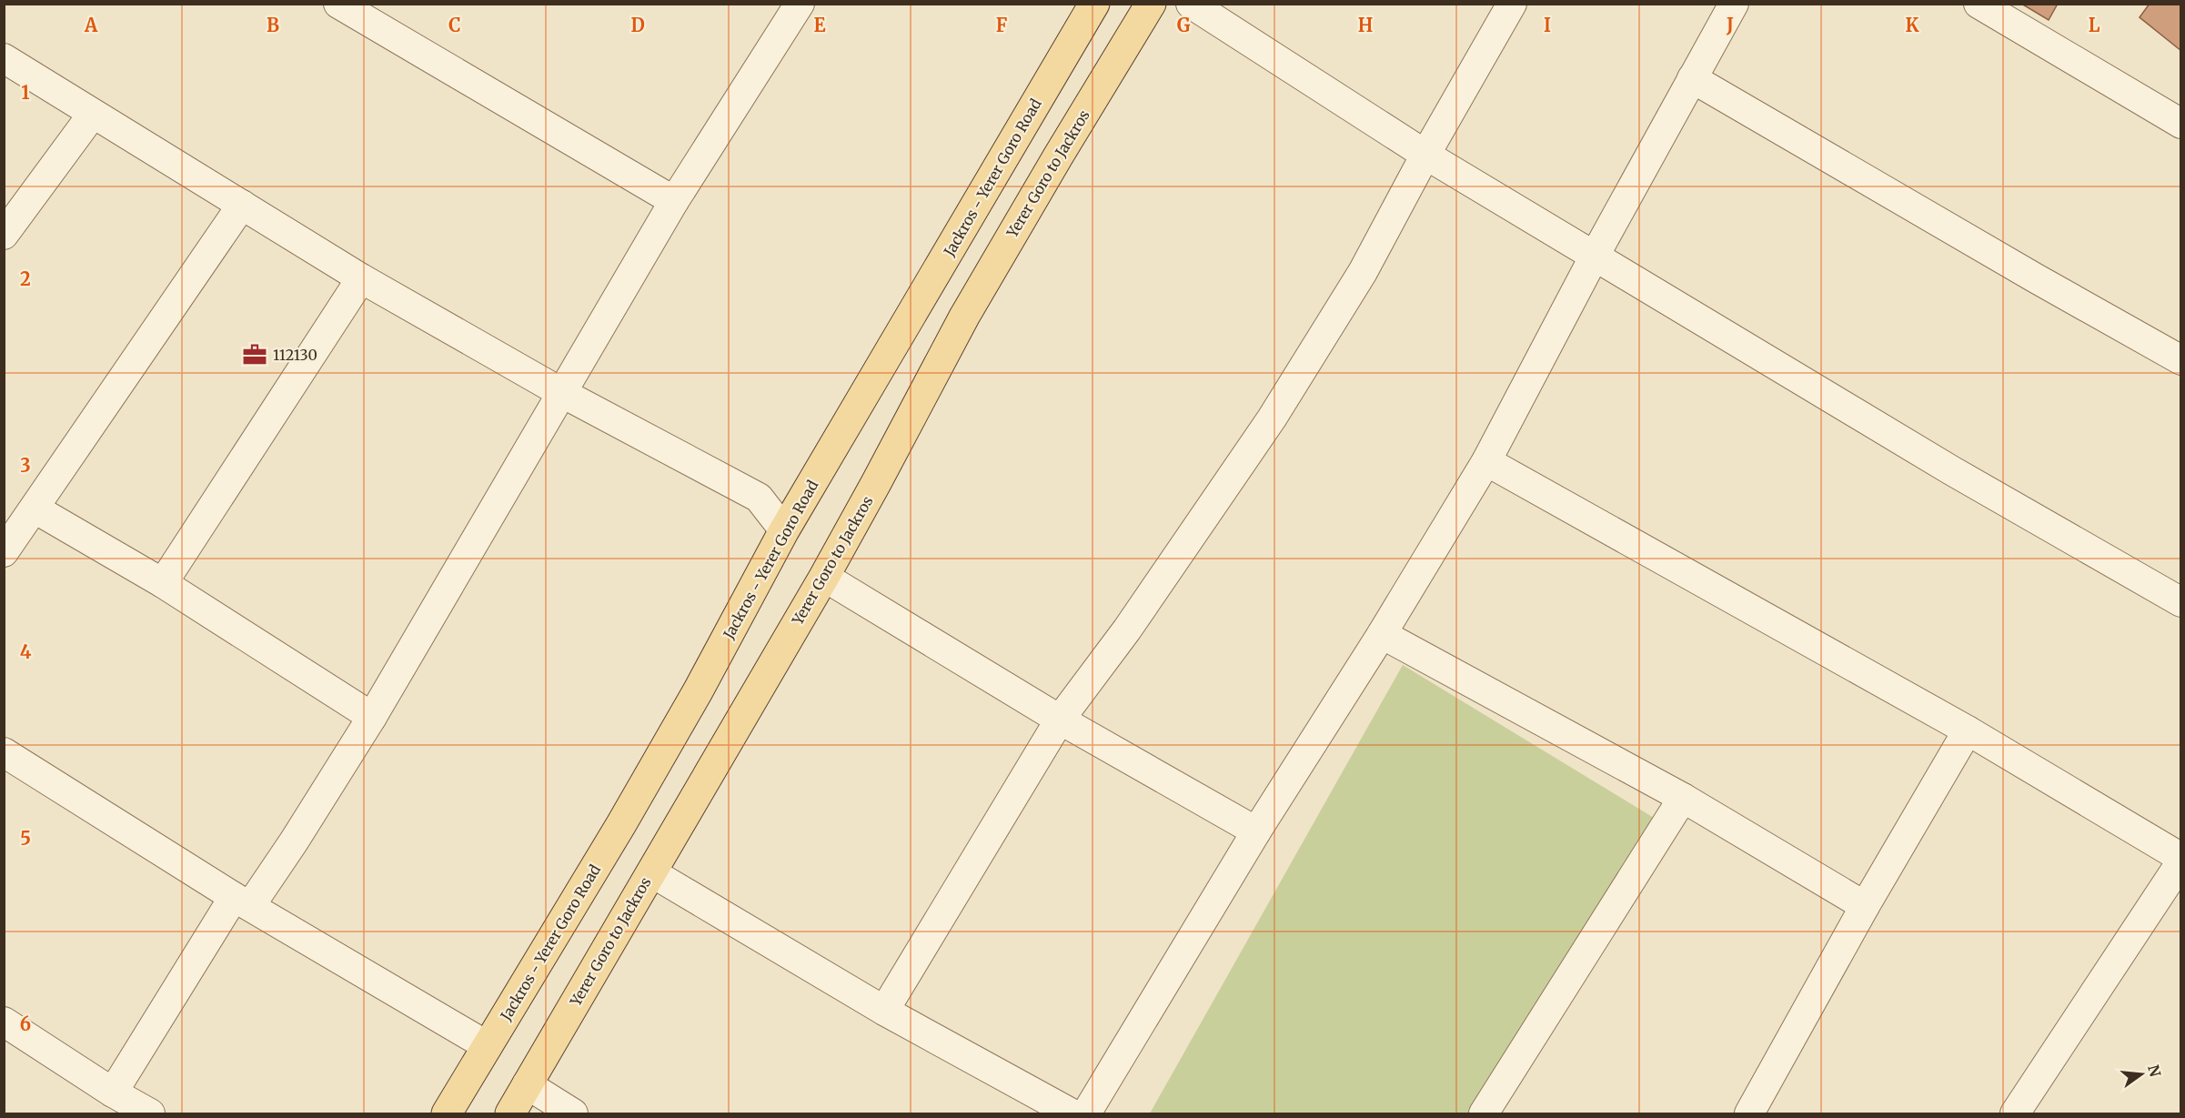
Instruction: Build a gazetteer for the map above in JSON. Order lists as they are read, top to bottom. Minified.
{"streets":{"main road":["Yerer Goro to Jackros","Jackros - Yerer Goro Road"]},"places":{"office":["112130"]},"north":"right","grid":{"columns":["A","B","C","D","E","F","G","H","I","J","K","L"],"rows":["1","2","3","4","5","6"]}}
